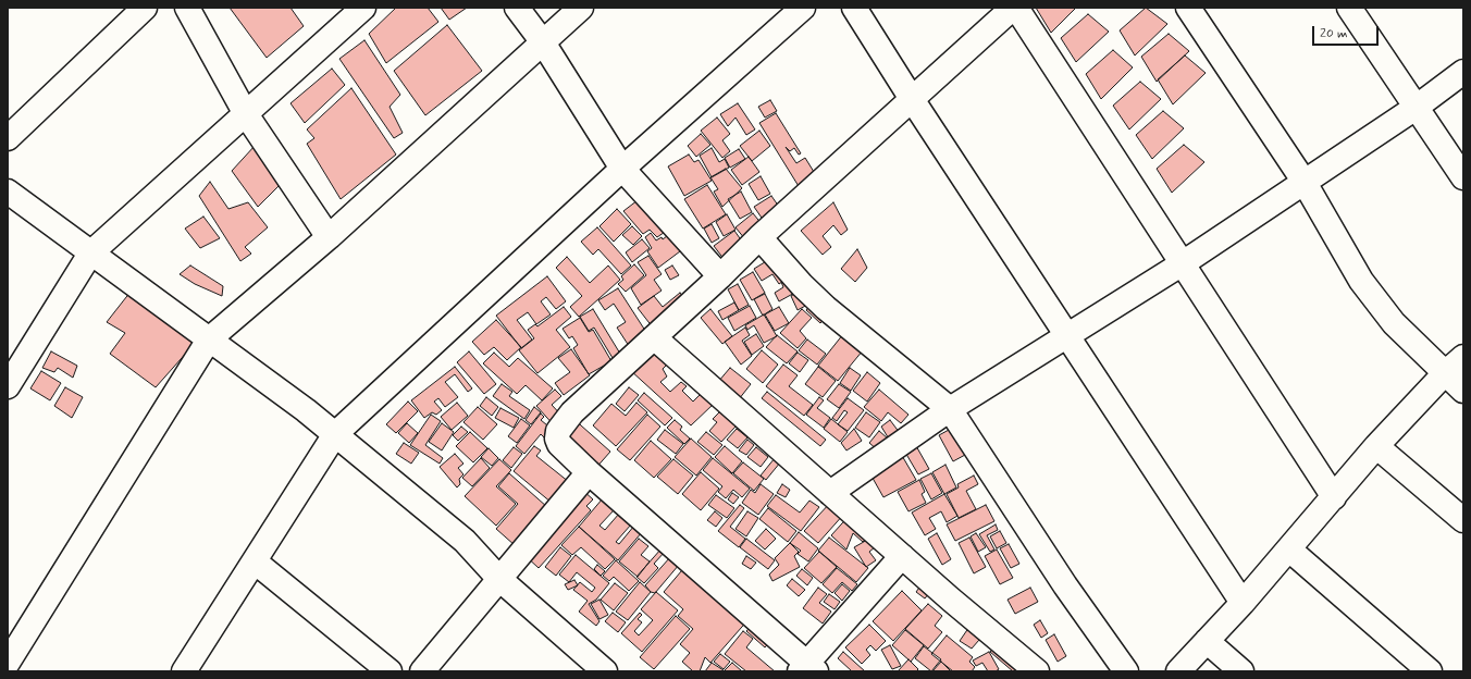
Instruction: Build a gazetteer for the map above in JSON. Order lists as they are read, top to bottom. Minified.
{"scale_bar":"20 m"}
